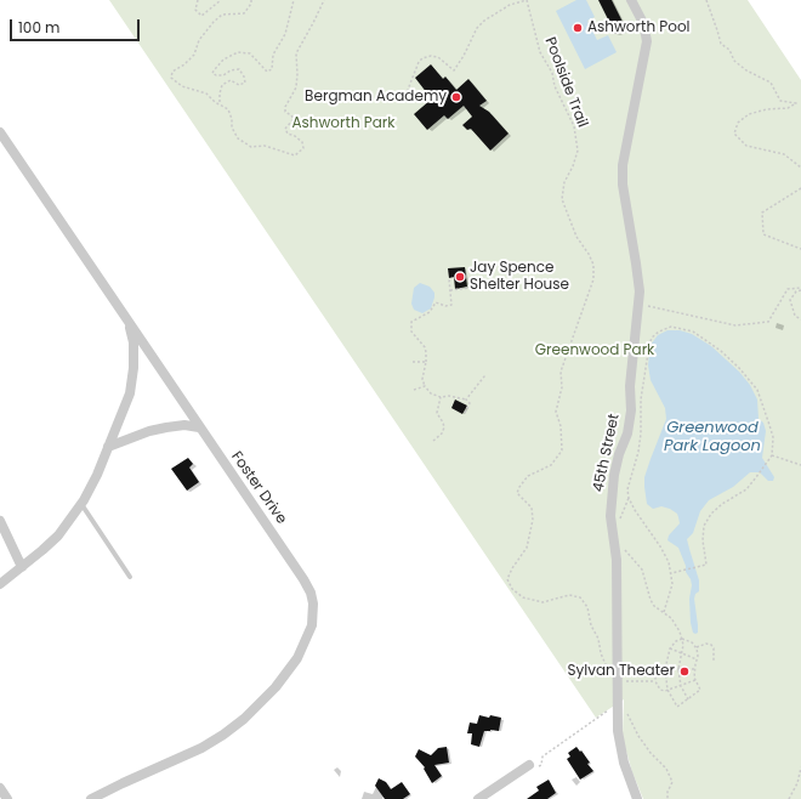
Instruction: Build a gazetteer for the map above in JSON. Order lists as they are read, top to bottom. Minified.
{"streets":{"street":["45th Street","Foster Drive"],"path":["Poolside Trail"]},"water":["Greenwood Park Lagoon"],"parks":["Ashworth Park","Greenwood Park"],"places":["Ashworth Pool","Bergman Academy","Jay Spence Shelter House","Sylvan Theater"],"scale_bar":"100 m"}
